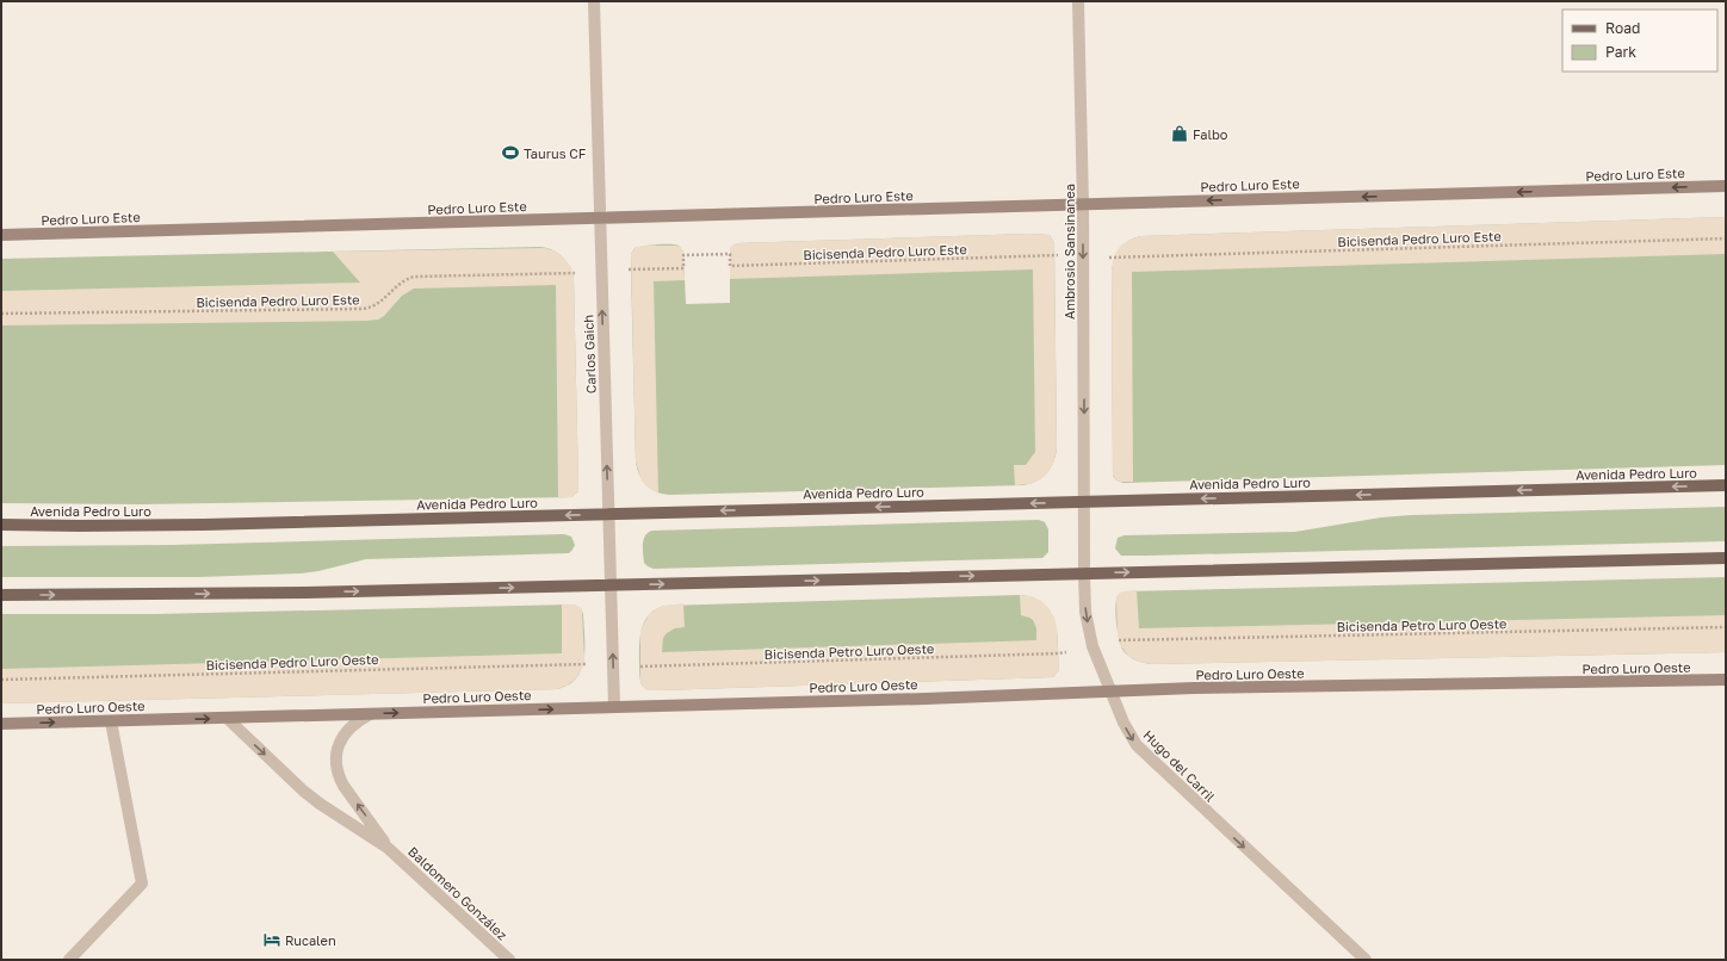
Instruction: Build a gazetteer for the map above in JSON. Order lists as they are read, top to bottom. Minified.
{"streets":{"main road":["Avenida Pedro Luro"],"street":["Pedro Luro Este","Ambrosio Sansinanea","Carlos Gaich","Pedro Luro Oeste","Hugo del Carril","Baldomero González"],"path":["Bicisenda Pedro Luro Este","Bicisenda Petro Luro Oeste","Bicisenda Pedro Luro Oeste"]},"crossings":[["Pedro Luro Este","Ambrosio Sansinanea"],["Pedro Luro Este","Carlos Gaich"],["Ambrosio Sansinanea","Avenida Pedro Luro"],["Ambrosio Sansinanea","Hugo del Carril"],["Carlos Gaich","Avenida Pedro Luro"],["Carlos Gaich","Pedro Luro Oeste"],["Avenida Pedro Luro","Hugo del Carril"],["Pedro Luro Oeste","Hugo del Carril"],["Pedro Luro Oeste","Baldomero González"]],"one_way":["Pedro Luro Este","Ambrosio Sansinanea","Carlos Gaich","Hugo del Carril"],"places":{"shop":["Falbo"],"sports":["Taurus CF"],"hotel":["Rucalen"]},"legend":["Road","Park"]}
